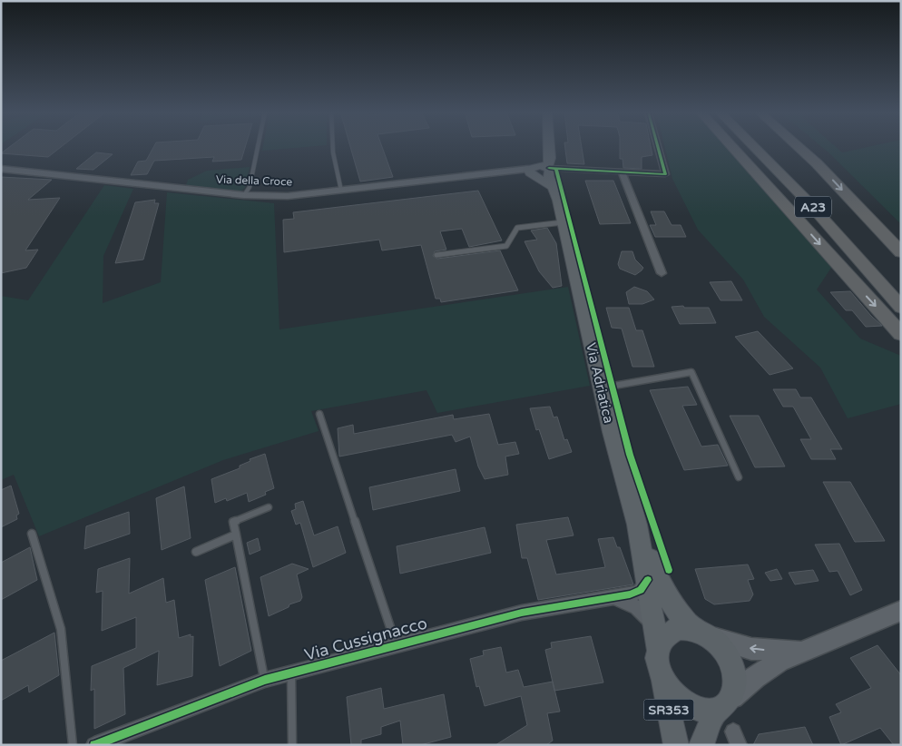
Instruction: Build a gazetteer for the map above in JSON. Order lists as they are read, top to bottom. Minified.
{"streets":{"highway":["A23"],"main road":["Via della Croce","Via Adriatica","SR353"],"street":["Via Cussignacco"]},"crossings":[["Via Adriatica","Via Cussignacco"],["Via Adriatica","SR353"]]}
